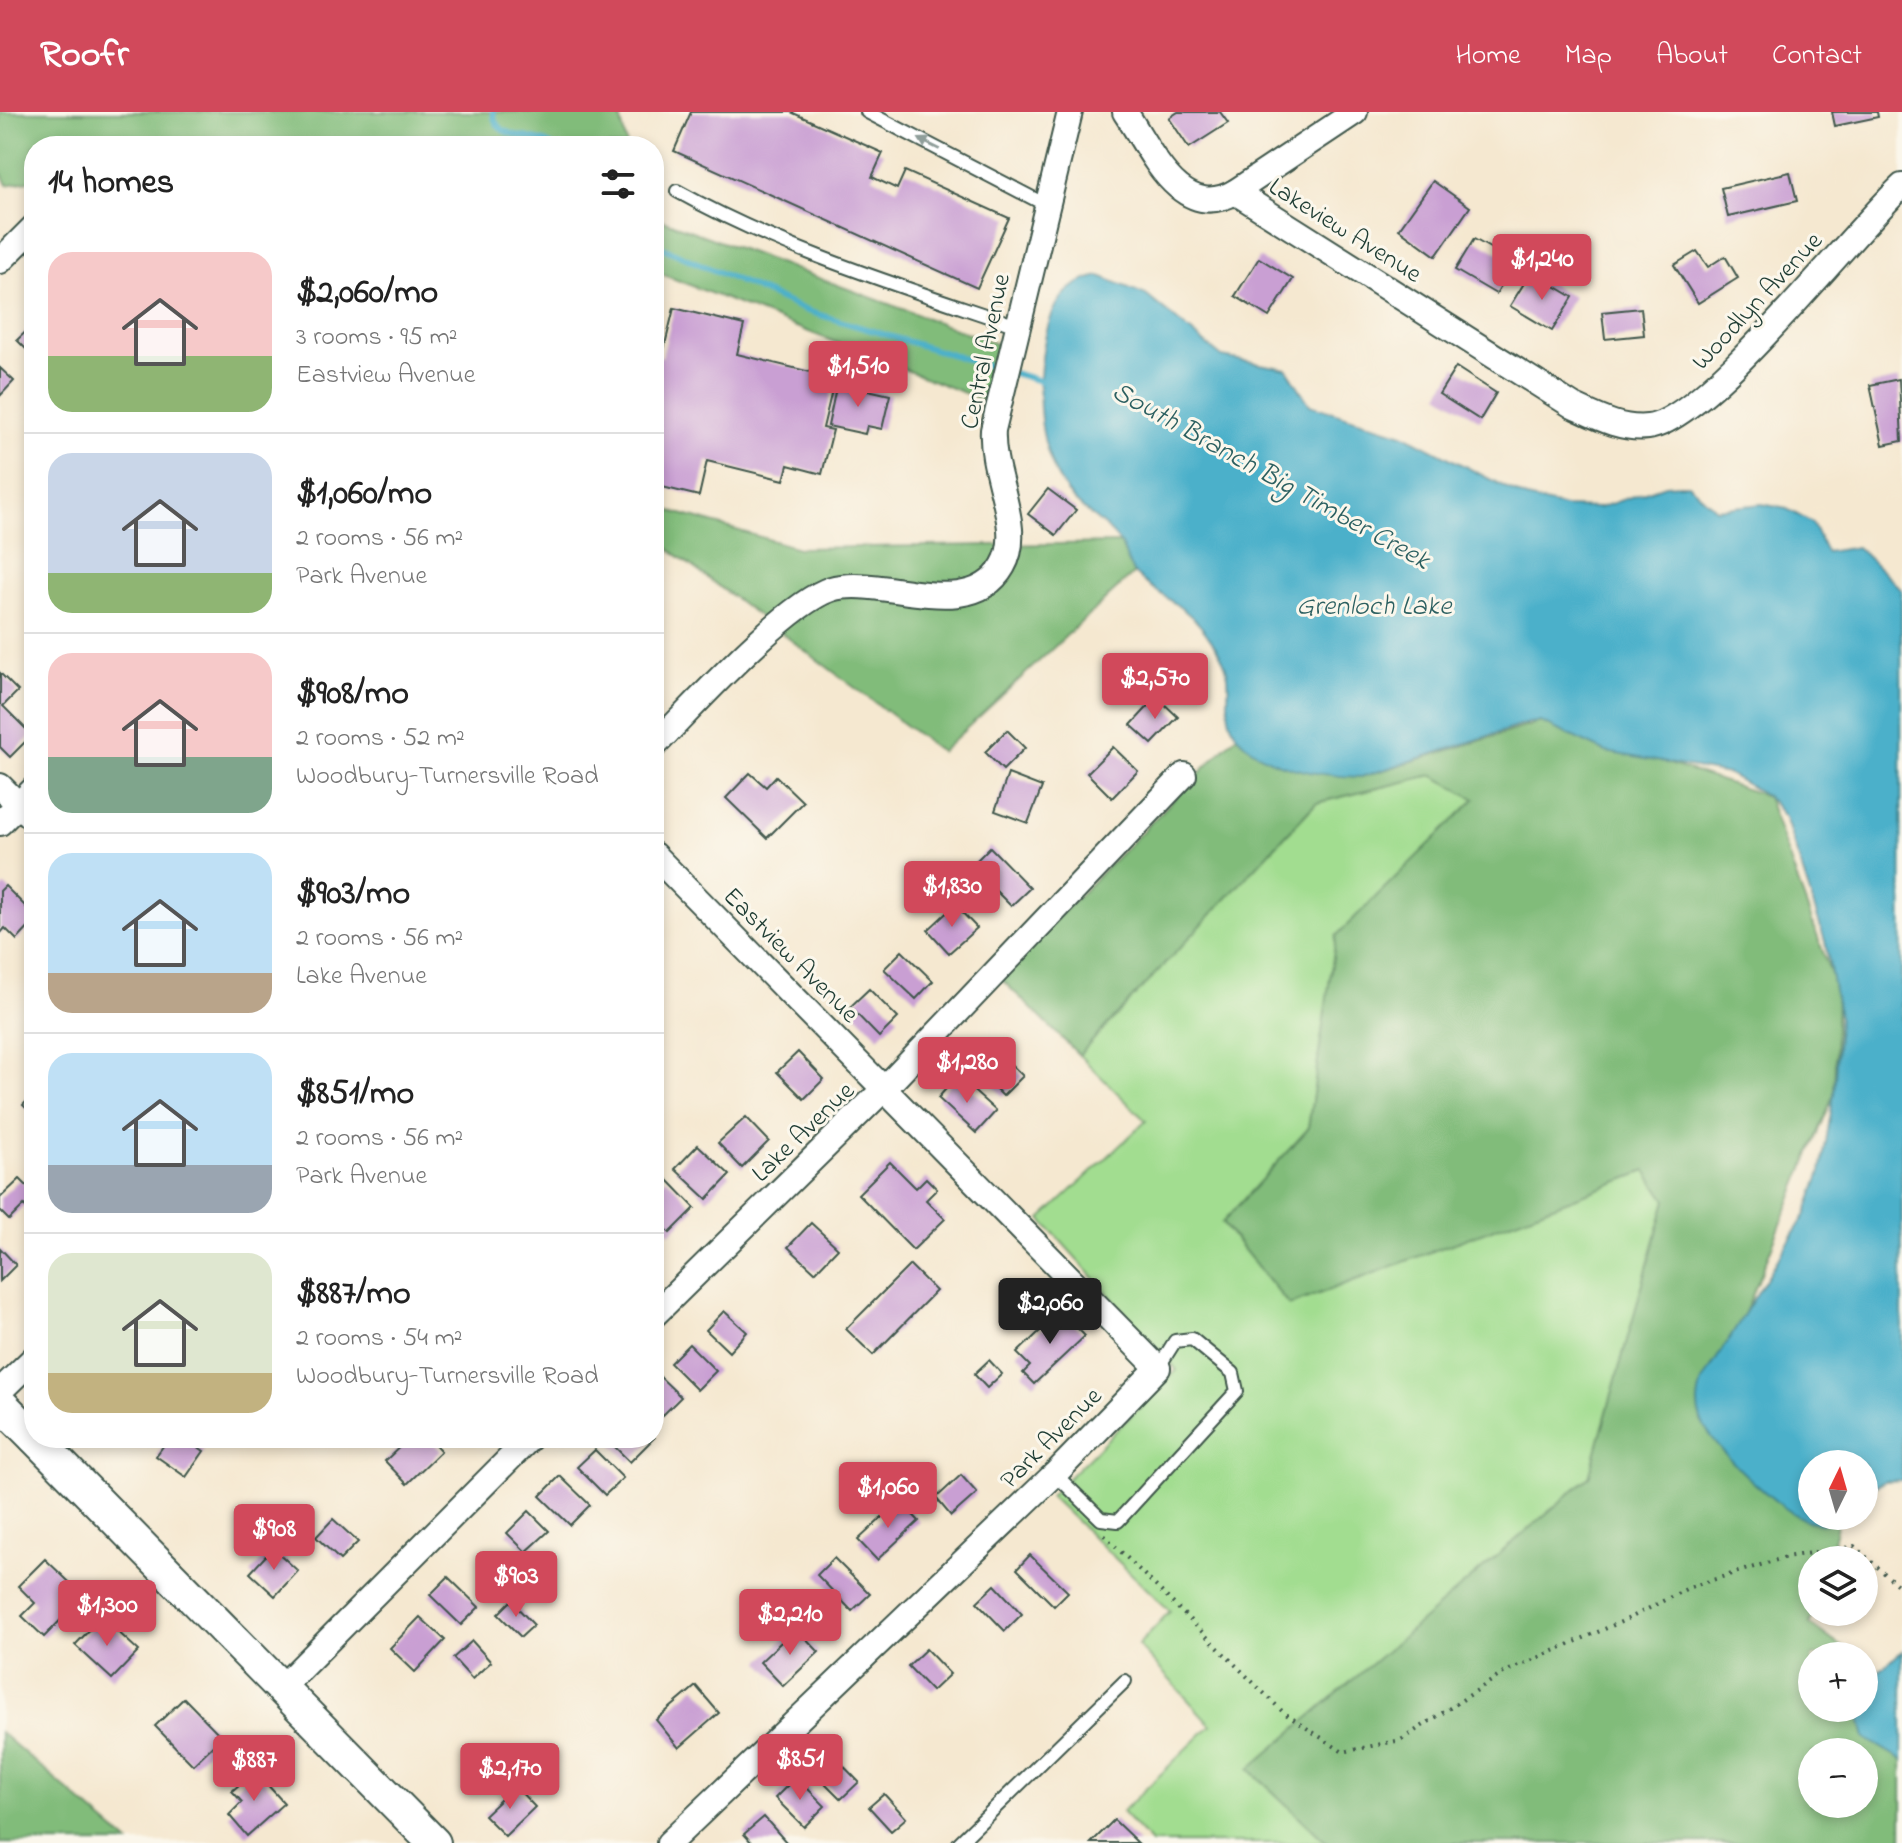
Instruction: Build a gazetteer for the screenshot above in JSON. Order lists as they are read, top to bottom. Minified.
{"streets":{"street":["Lakeview Avenue","Woodlyn Avenue","Central Avenue","Eastview Avenue","Lake Avenue","Park Avenue"]},"crossings":[["Lakeview Avenue","Woodlyn Avenue"],["Eastview Avenue","Lake Avenue"],["Eastview Avenue","Park Avenue"]],"water":["South Branch Big Timber Creek","Grenloch Lake"],"north":"top","page":{"header":"Roofr","nav":["Home","Map","About","Contact"],"heading":"14 homes","list":[{"name":"$2,060/mo","note":"3 rooms · 95 m² · Eastview Avenue"},{"name":"$1,060/mo","note":"2 rooms · 56 m² · Park Avenue"},{"name":"$908/mo","note":"2 rooms · 52 m² · Woodbury-Turnersville Road"},{"name":"$903/mo","note":"2 rooms · 56 m² · Lake Avenue"},{"name":"$851/mo","note":"2 rooms · 56 m² · Park Avenue"},{"name":"$887/mo","note":"2 rooms · 54 m² · Woodbury-Turnersville Road"}],"price":["$1,240","$1,510","$2,570","$1,830","$1,280","$2,060","$1,060","$908","$903","$1,300","$2,210","$851","$887","$2,170"],"map_buttons":["+","−"]}}
